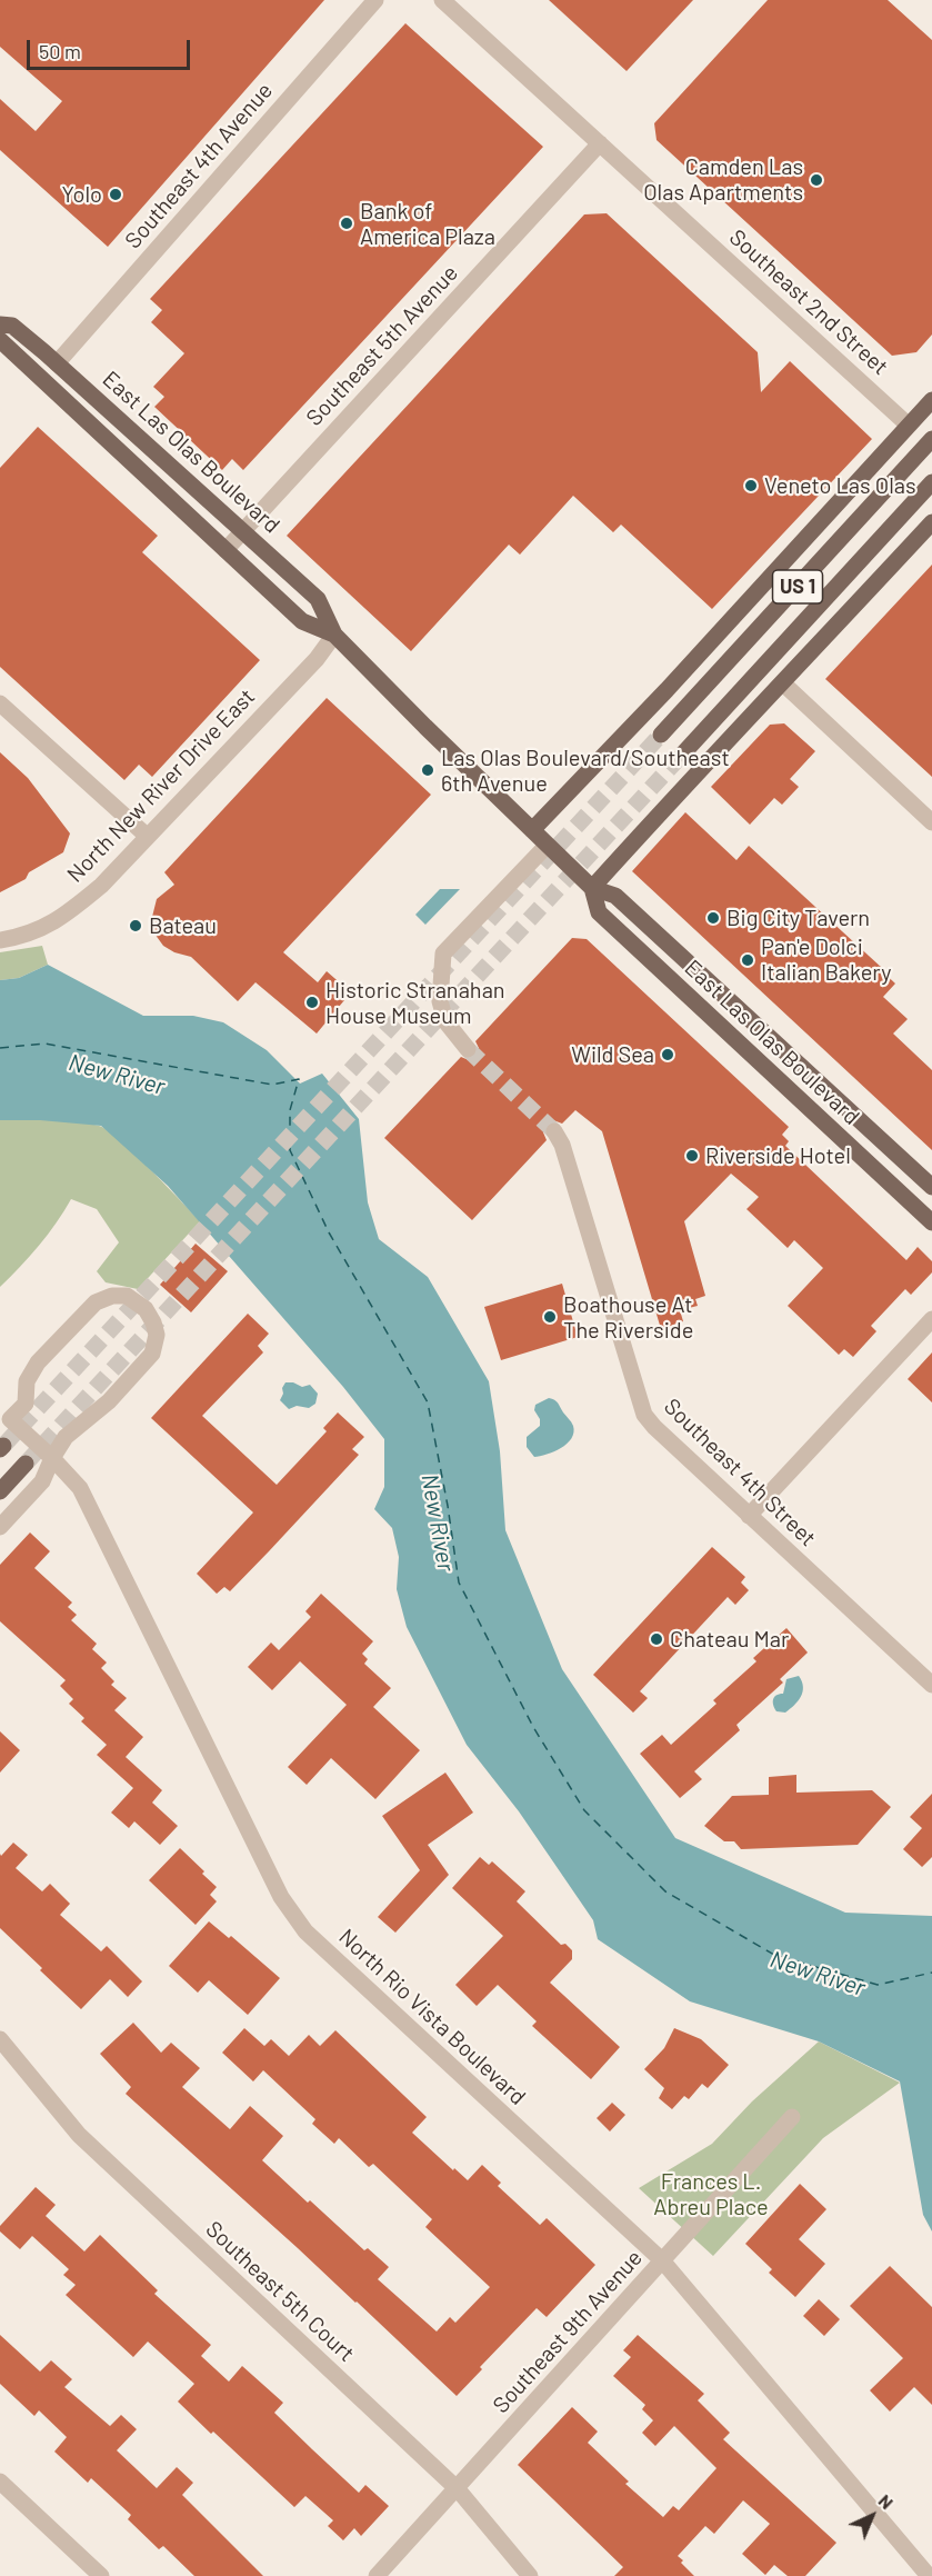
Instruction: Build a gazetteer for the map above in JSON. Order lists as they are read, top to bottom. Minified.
{"streets":{"main road":["East Las Olas Boulevard","US 1"],"street":["Southeast 4th Avenue","Southeast 2nd Street","Southeast 5th Avenue","North New River Drive East","Southeast 4th Street","North Rio Vista Boulevard","Southeast 5th Court","Southeast 9th Avenue"]},"crossings":[["Southeast 4th Avenue","East Las Olas Boulevard"],["Southeast 2nd Street","Southeast 5th Avenue"],["Southeast 5th Avenue","East Las Olas Boulevard"],["East Las Olas Boulevard","North New River Drive East"],["North Rio Vista Boulevard","Southeast 9th Avenue"],["Southeast 5th Court","Southeast 9th Avenue"]],"water":["New River"],"parks":["Frances L. Abreu Place"],"places":["Camden Las Olas Apartments","Yolo","Bank of America Plaza","Veneto Las Olas","Las Olas Boulevard/Southeast 6th Avenue","Big City Tavern","Bateau","Pan'e Dolci Italian Bakery","Historic Stranahan House Museum","Wild Sea","Riverside Hotel","Boathouse At The Riverside","Chateau Mar"],"scale_bar":"50 m","north":"top right"}
